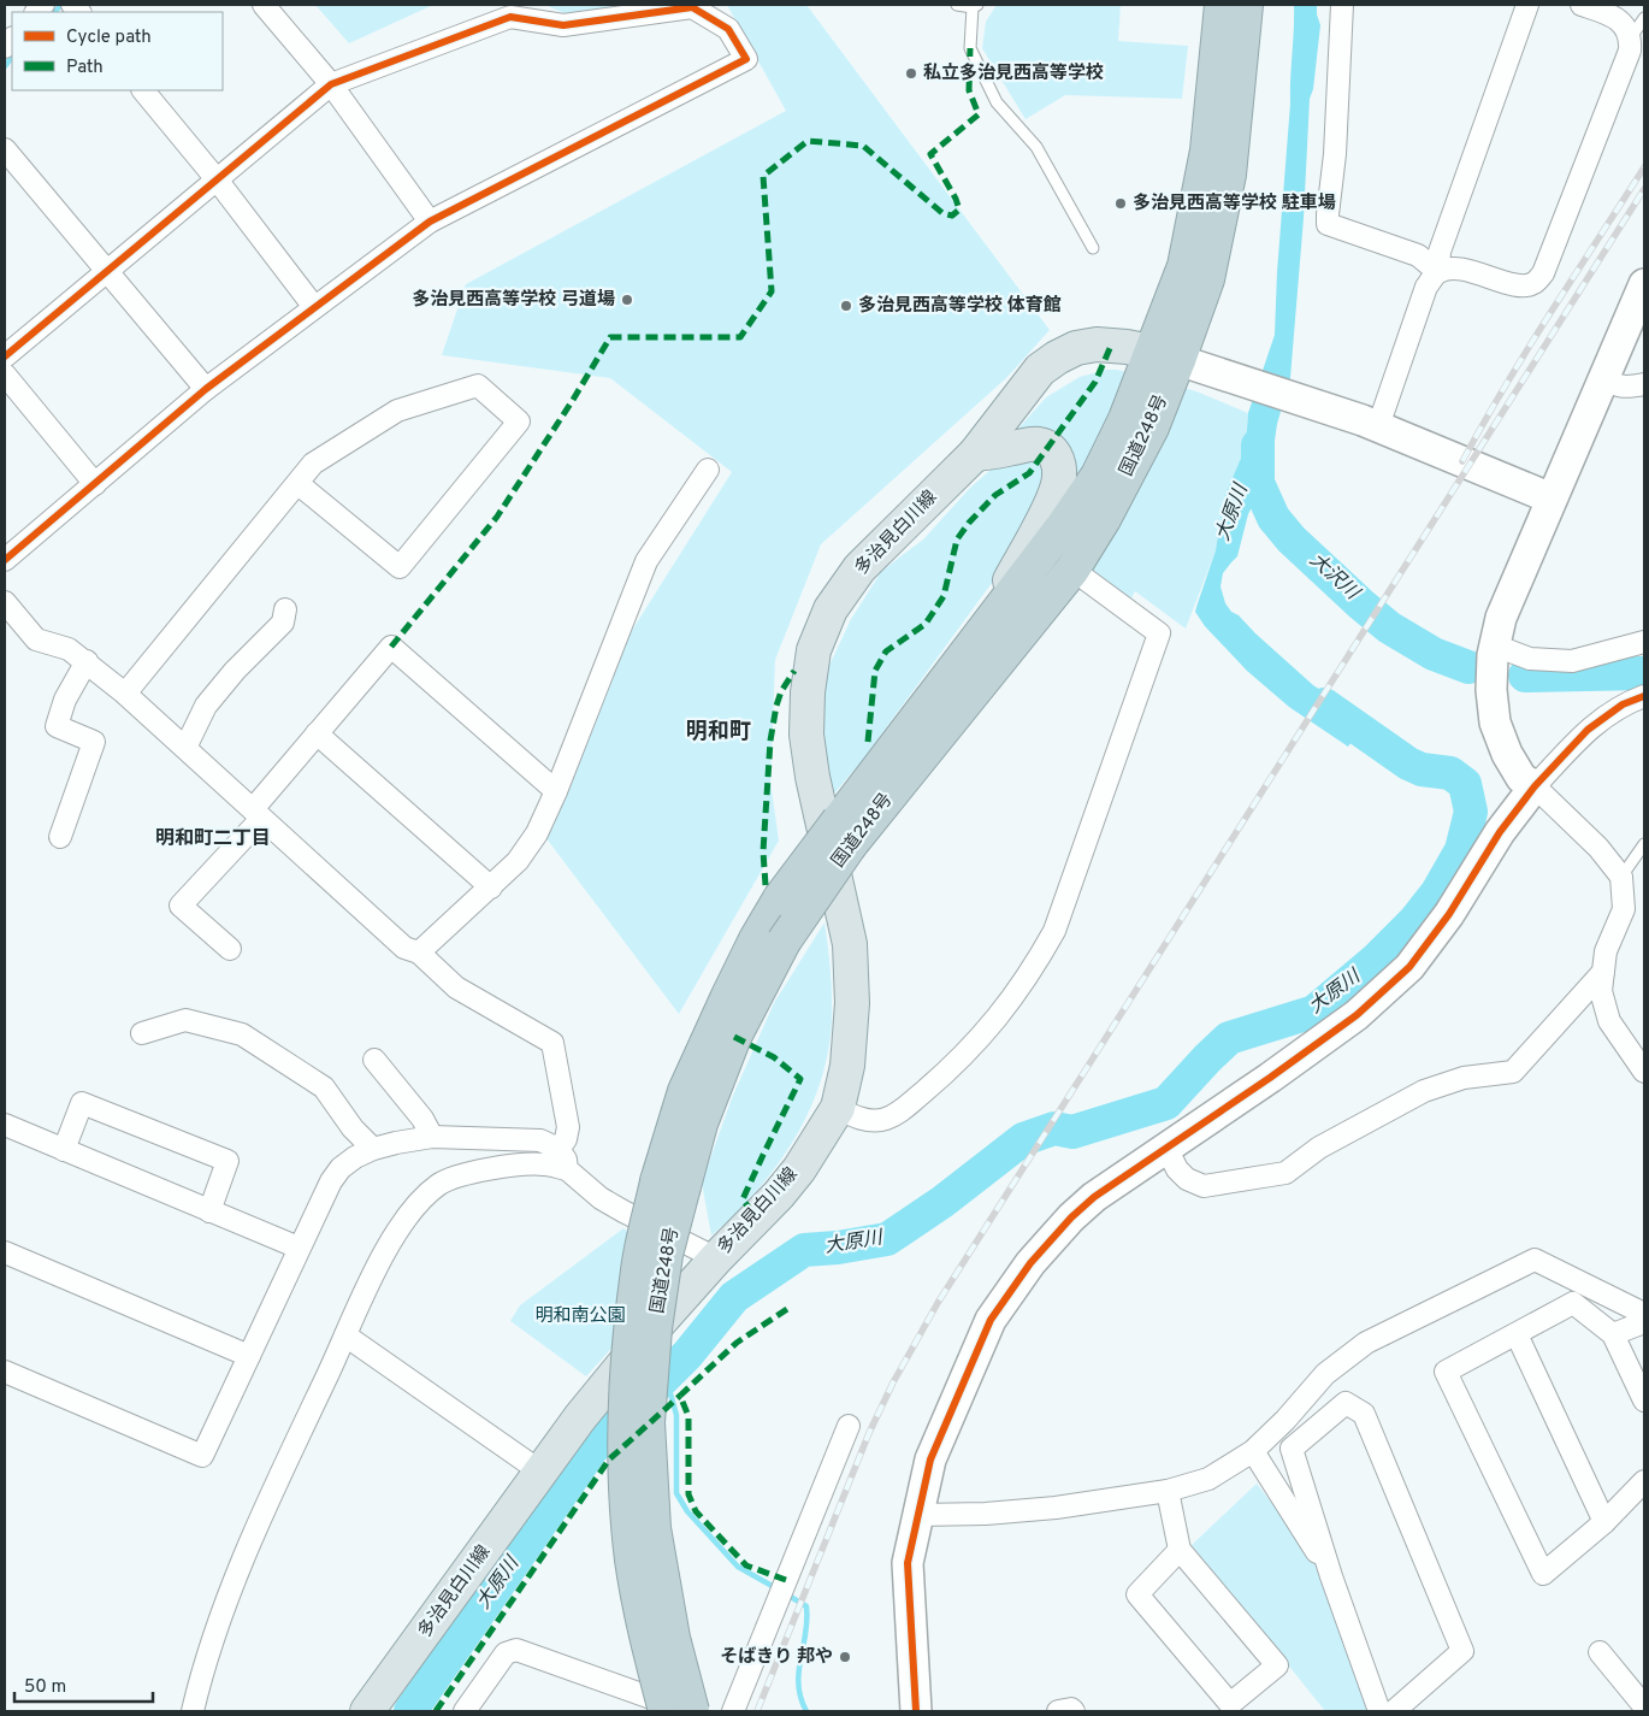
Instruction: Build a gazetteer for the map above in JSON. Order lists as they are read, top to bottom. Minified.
{"streets":{"highway":["国道248号"],"main road":["多治見白川線"]},"crossings":[["国道248号","多治見白川線"]],"districts":["明和町","明和町二丁目"],"water":["大原川","大沢川"],"parks":["明和南公園"],"places":["私立多治見西高等学校","多治見西高等学校 駐車場","多治見西高等学校 弓道場","多治見西高等学校 体育館","そばきり 邦や"],"legend":["Cycle path","Path"],"scale_bar":"50 m"}
